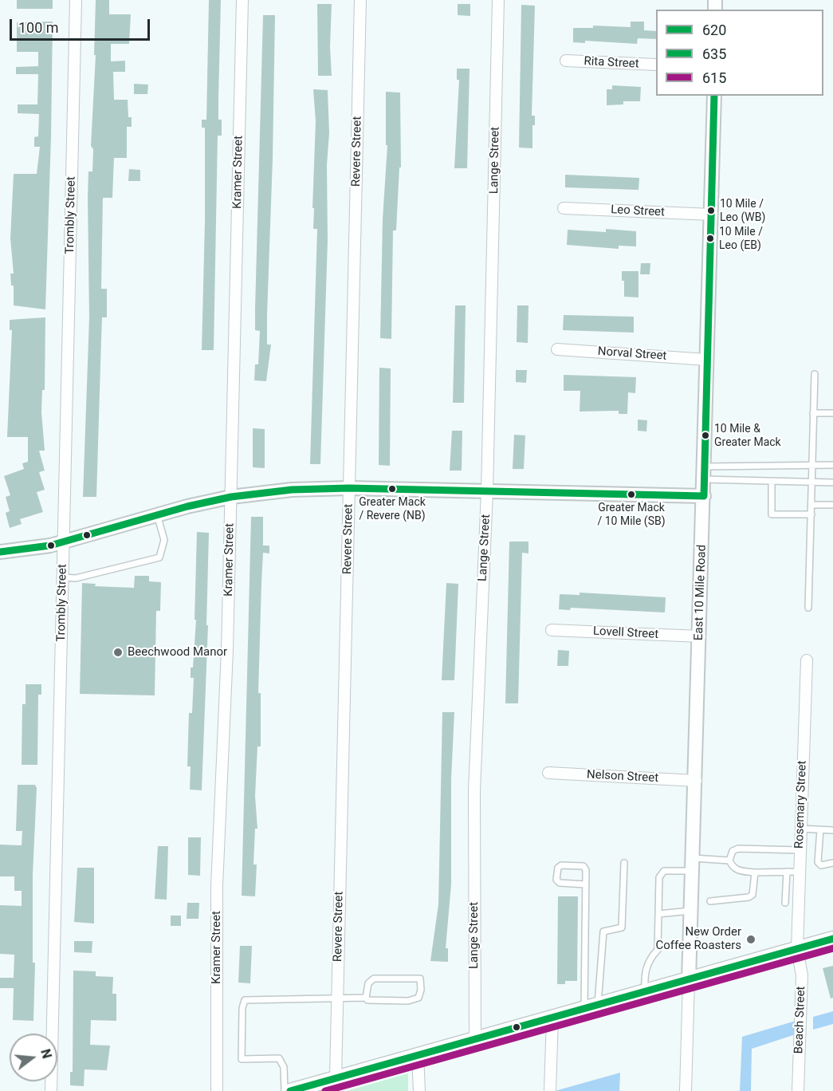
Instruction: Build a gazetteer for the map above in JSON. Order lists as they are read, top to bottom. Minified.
{"streets":{"street":["Rita Street","Revere Street","Lange Street","Kramer Street","Leo Street","Trombly Street","Norval Street","East 10 Mile Road","Lovell Street","Nelson Street","Rosemary Street","Beach Street"]},"crossings":[["Leo Street","East 10 Mile Road"],["Norval Street","East 10 Mile Road"],["East 10 Mile Road","Lovell Street"],["East 10 Mile Road","Nelson Street"],["Rosemary Street","Beach Street"]],"places":["10 Mile / Leo (WB)","10 Mile / Leo (EB)","10 Mile & Greater Mack","Greater Mack / Revere (NB)","Greater Mack / 10 Mile (SB)","Beechwood Manor","New Order Coffee Roasters"],"lines":["transit line 620","transit line 635","transit line 615"],"legend":["620","635","615"],"scale_bar":"100 m","north":"right"}
